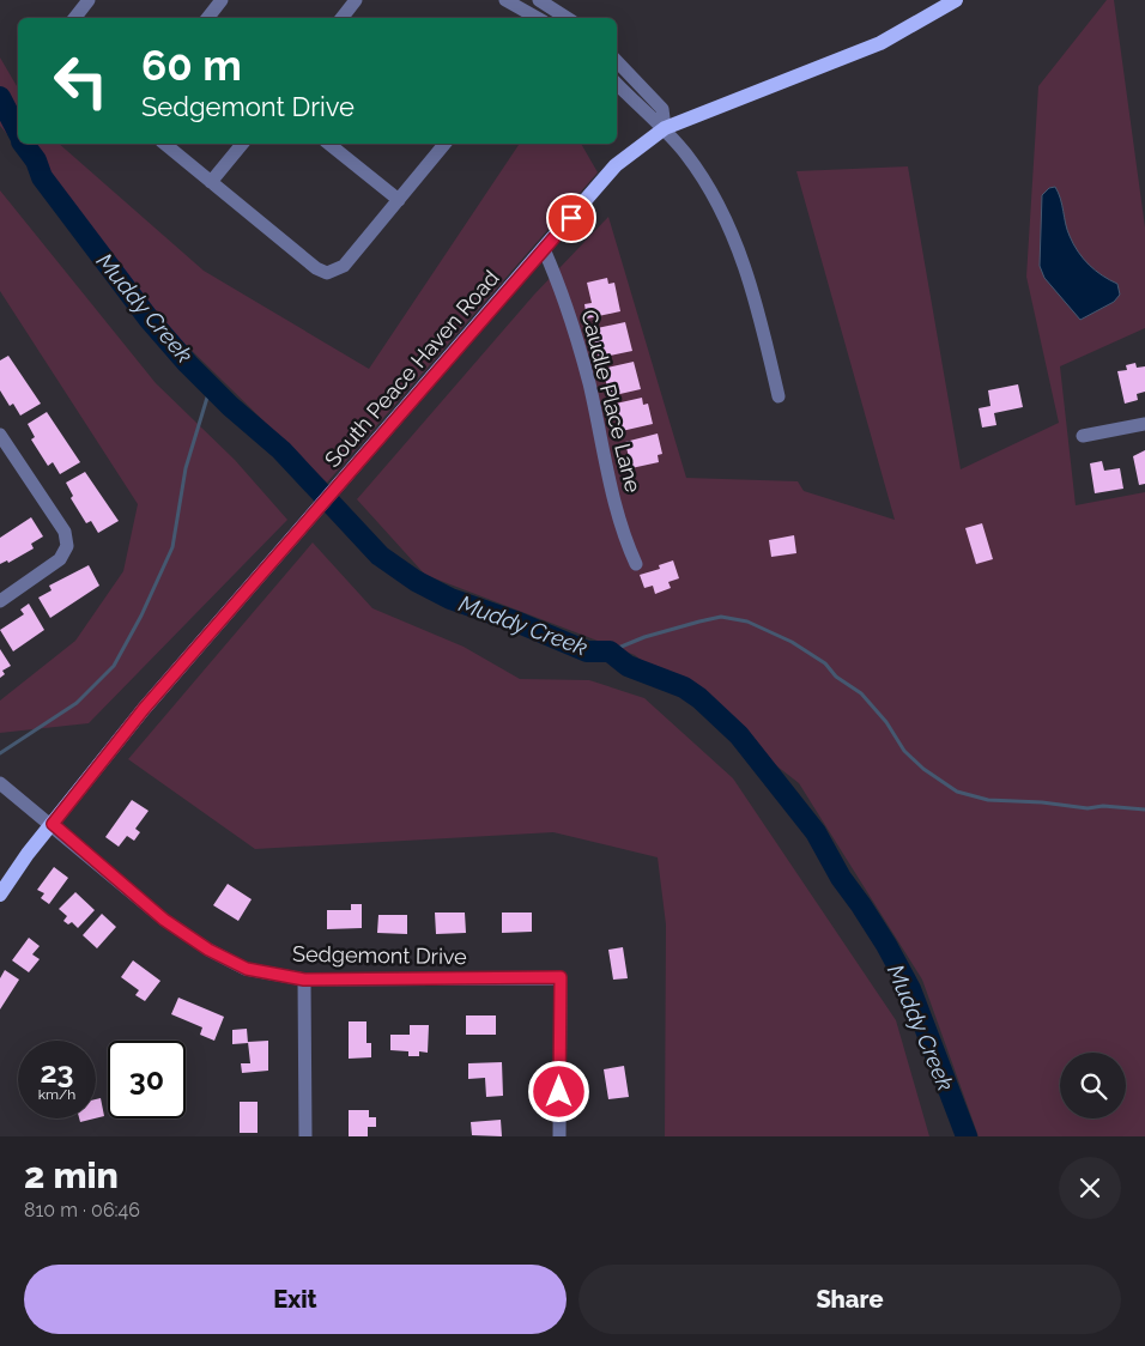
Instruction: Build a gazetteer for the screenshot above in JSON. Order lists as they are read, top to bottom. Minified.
{"streets":{"main road":["South Peace Haven Road"],"street":["Caudle Place Lane","Sedgemont Drive"]},"crossings":[["South Peace Haven Road","Caudle Place Lane"],["South Peace Haven Road","Sedgemont Drive"]],"water":["Muddy Creek"],"page":{"turn":["60 m","Sedgemont Drive"],"speed":"23 km/h","limit":"30","heading":["2 min","810 m · 06:46"],"buttons":["Exit","Share"]}}
